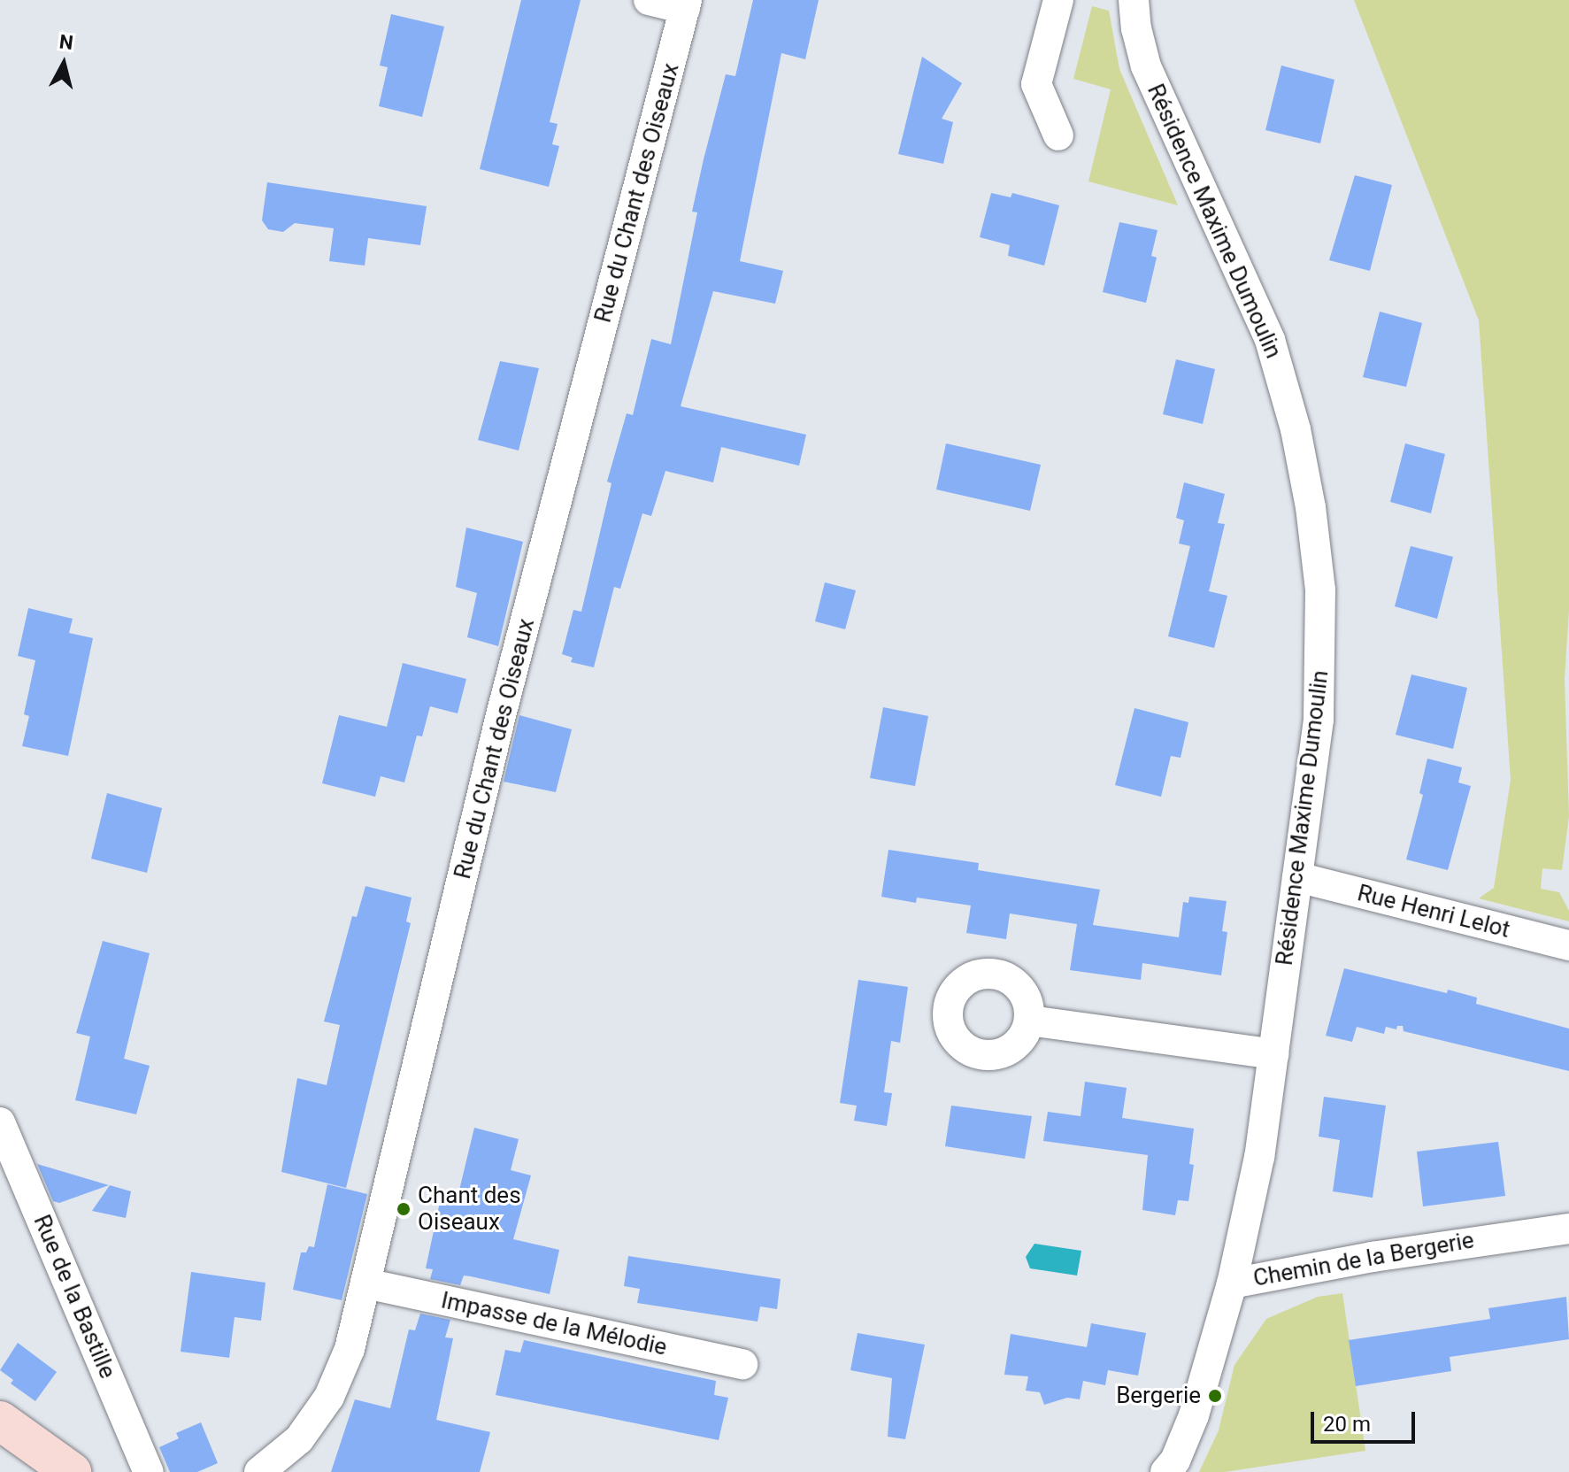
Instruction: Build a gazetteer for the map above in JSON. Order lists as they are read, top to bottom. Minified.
{"streets":{"street":["Rue du Chant des Oiseaux","Résidence Maxime Dumoulin","Rue Henri Lelot","Chemin de la Bergerie","Rue de la Bastille","Impasse de la Mélodie"]},"crossings":[["Rue du Chant des Oiseaux","Impasse de la Mélodie"],["Résidence Maxime Dumoulin","Rue Henri Lelot"],["Résidence Maxime Dumoulin","Chemin de la Bergerie"]],"places":["Chant des Oiseaux","Bergerie"],"scale_bar":"20 m","north":"top"}
